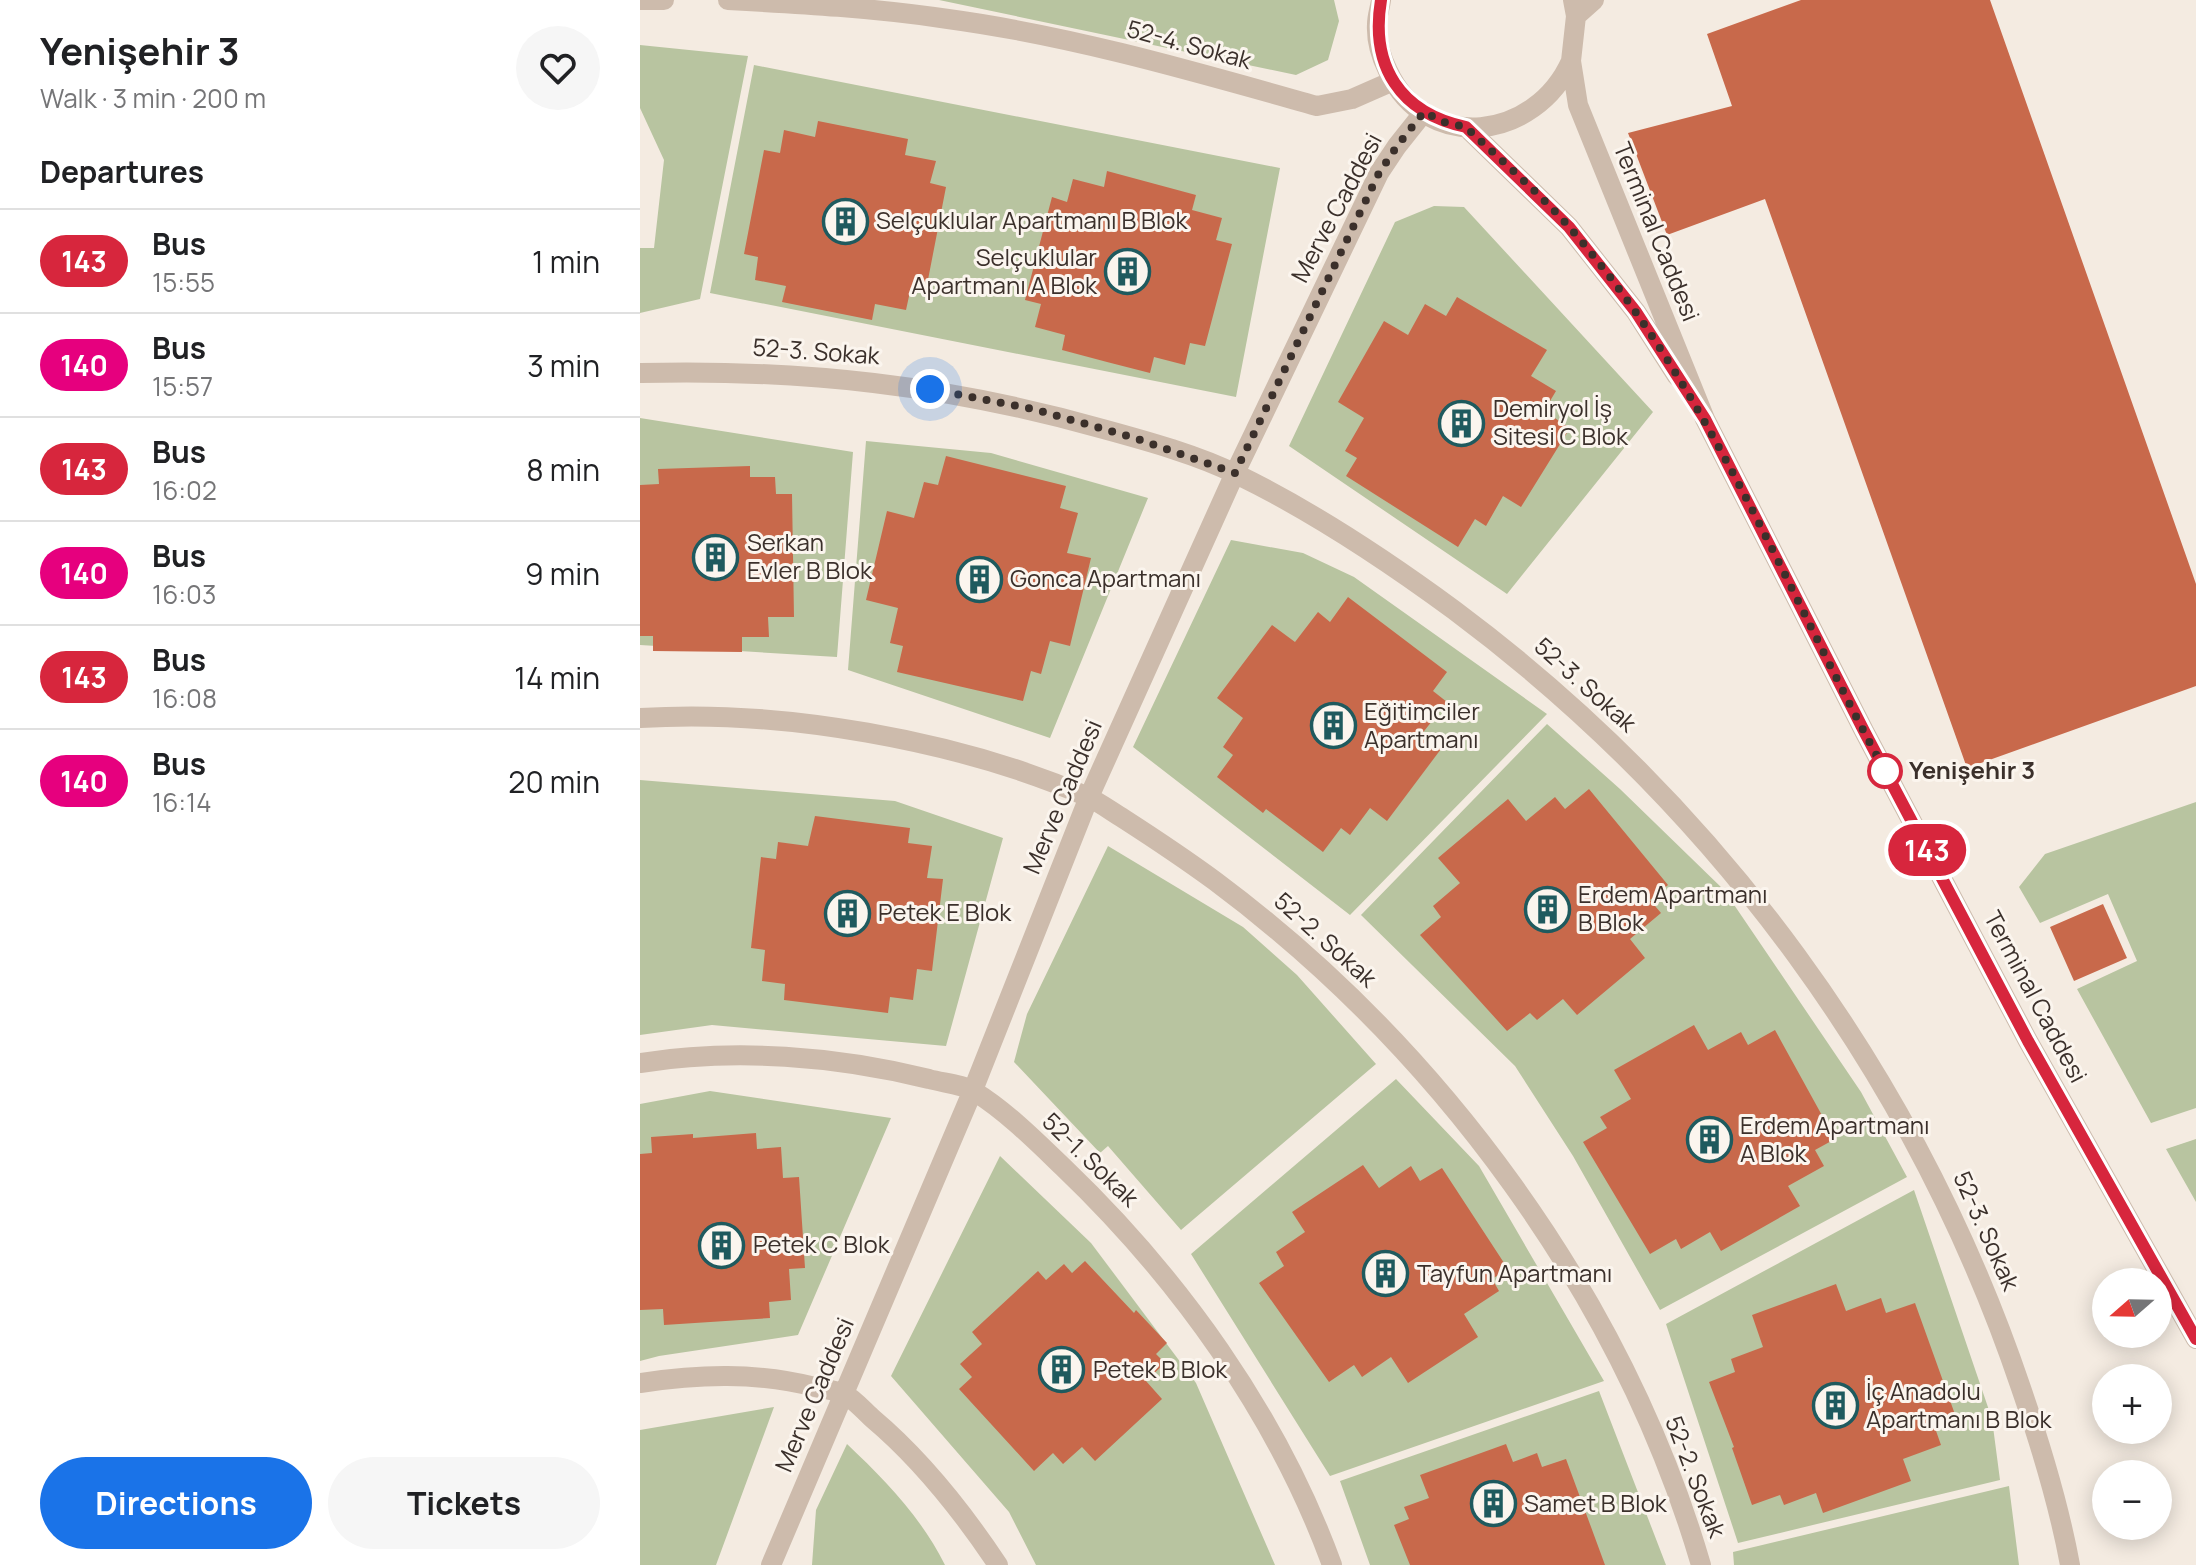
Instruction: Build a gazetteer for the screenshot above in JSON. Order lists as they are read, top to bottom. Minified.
{"streets":{"street":["52-4. Sokak","Merve Caddesi","Terminal Caddesi","52-3. Sokak","52-2. Sokak","52-1. Sokak"]},"crossings":[["52-4. Sokak","Terminal Caddesi"],["Merve Caddesi","Terminal Caddesi"],["Merve Caddesi","52-3. Sokak"],["Merve Caddesi","52-2. Sokak"],["Merve Caddesi","52-1. Sokak"]],"places":{"building":["Selçuklular Apartmanı B Blok","Selçuklular Apartmanı A Blok","Demiryol İş Sitesi C Blok","Serkan Evler B Blok","Gonca Apartmanı","Eğitimciler Apartmanı","Erdem Apartmanı B Blok","Petek E Blok","Erdem Apartmanı A Blok","Petek C Blok","Tayfun Apartmanı","Petek B Blok","İç Anadolu Apartmanı B Blok","Samet B Blok"],"other":["Yenişehir 3"]},"lines":["bus line 143"],"north":"left","page":{"heading":[["Yenişehir 3","Walk · 3 min · 200 m"],"Departures"],"on_map":"143","list":[{"mark":"143","name":"Bus","note":"15:55","value":"1 min"},{"mark":"140","name":"Bus","note":"15:57","value":"3 min"},{"mark":"143","name":"Bus","note":"16:02","value":"8 min"},{"mark":"140","name":"Bus","note":"16:03","value":"9 min"},{"mark":"143","name":"Bus","note":"16:08","value":"14 min"},{"mark":"140","name":"Bus","note":"16:14","value":"20 min"}],"map_buttons":["+","−"],"buttons":["Directions","Tickets"]}}
